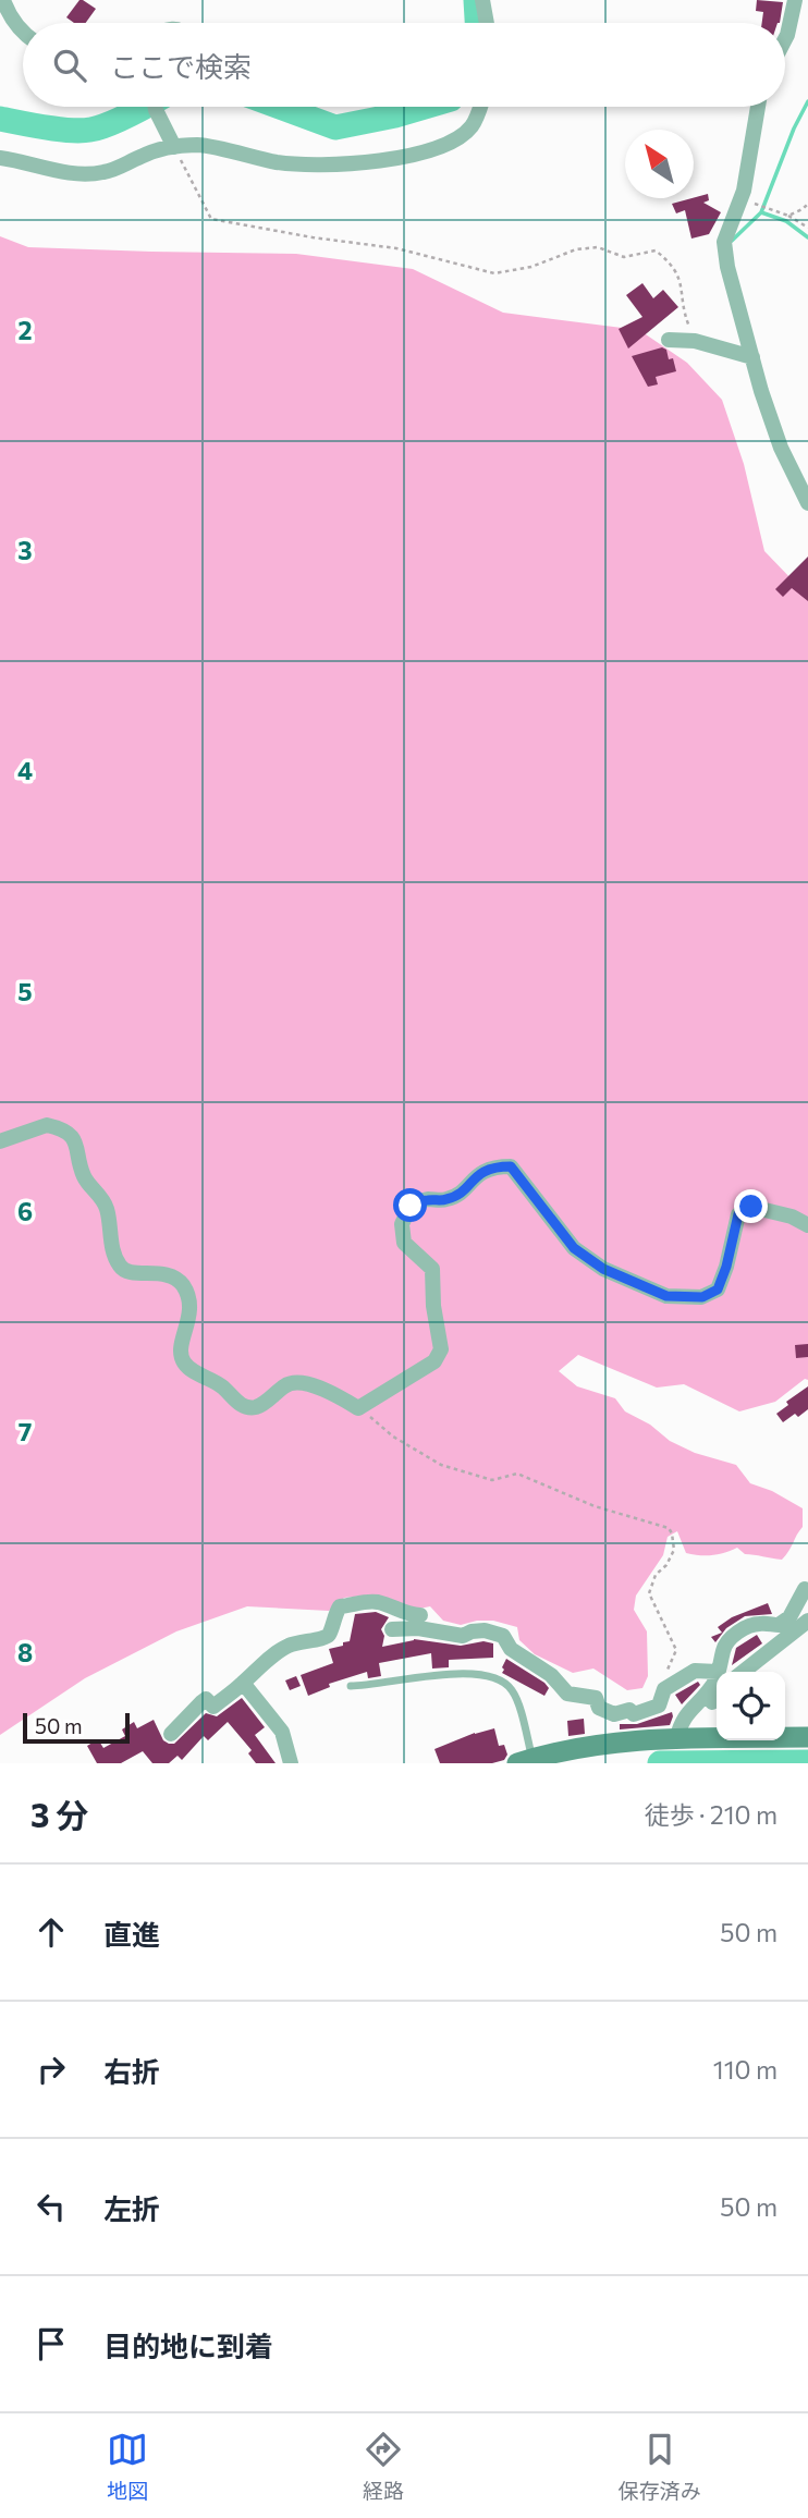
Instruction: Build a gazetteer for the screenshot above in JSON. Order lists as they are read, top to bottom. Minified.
{"scale_bar":"50 m","north":"top left","page":{"search":"ここで検索","scale":"50 m","heading":["3 分","徒歩 · 210 m"],"list":[["直進","50 m"],["右折","110 m"],["左折","50 m"],"目的地に到着"],"nav":["地図","経路","保存済み"]},"grid":{"rows":["2","3","4","5","6","7","8"]}}
